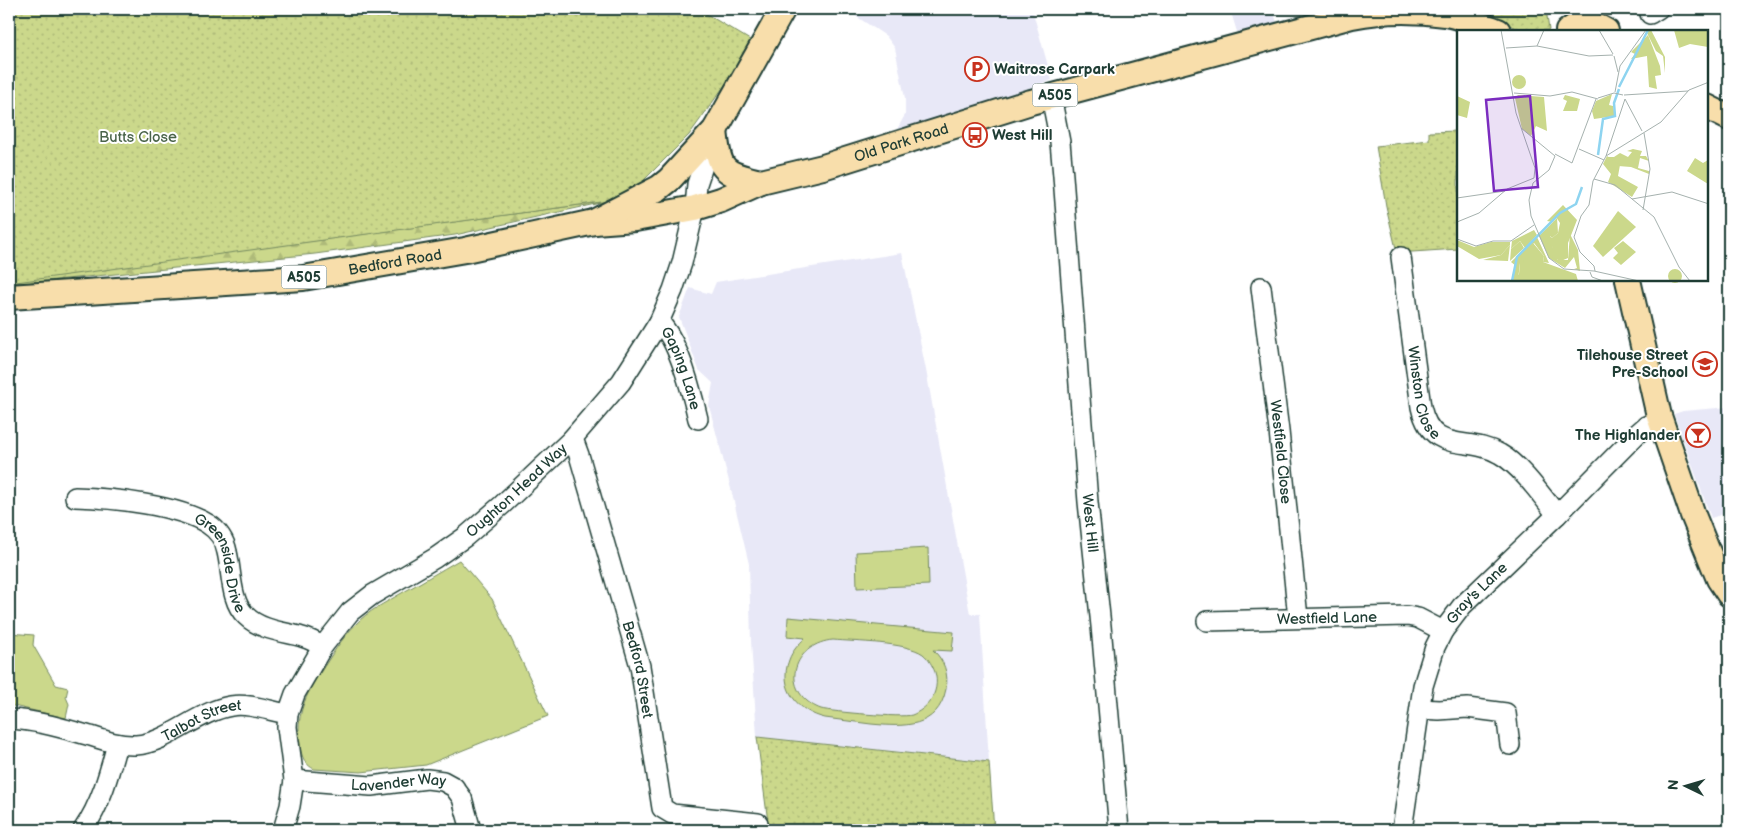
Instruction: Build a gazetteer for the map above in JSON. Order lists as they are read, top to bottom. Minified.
{"streets":{"main road":["A505","Old Park Road","Bedford Road"],"street":["Gaping Lane","Winston Close","Westfield Close","Oughton Head Way","West Hill","Greenside Drive","Gray's Lane","Westfield Lane","Bedford Street","Talbot Street","Lavender Way"]},"crossings":[["A505","Old Park Road"],["A505","Bedford Road"],["Old Park Road","Bedford Road"],["Old Park Road","Oughton Head Way"],["Old Park Road","West Hill"],["Bedford Road","Oughton Head Way"],["Gaping Lane","Oughton Head Way"],["Winston Close","Gray's Lane"],["Westfield Close","Westfield Lane"],["Oughton Head Way","Greenside Drive"],["Oughton Head Way","Bedford Street"],["Oughton Head Way","Talbot Street"],["Gray's Lane","Westfield Lane"]],"parks":["Butts Close"],"places":{"parking":["Waitrose Carpark"],"bus stop":["West Hill"],"school or university":["Tilehouse Street Pre-School"],"bar":["The Highlander"]},"north":"left"}
